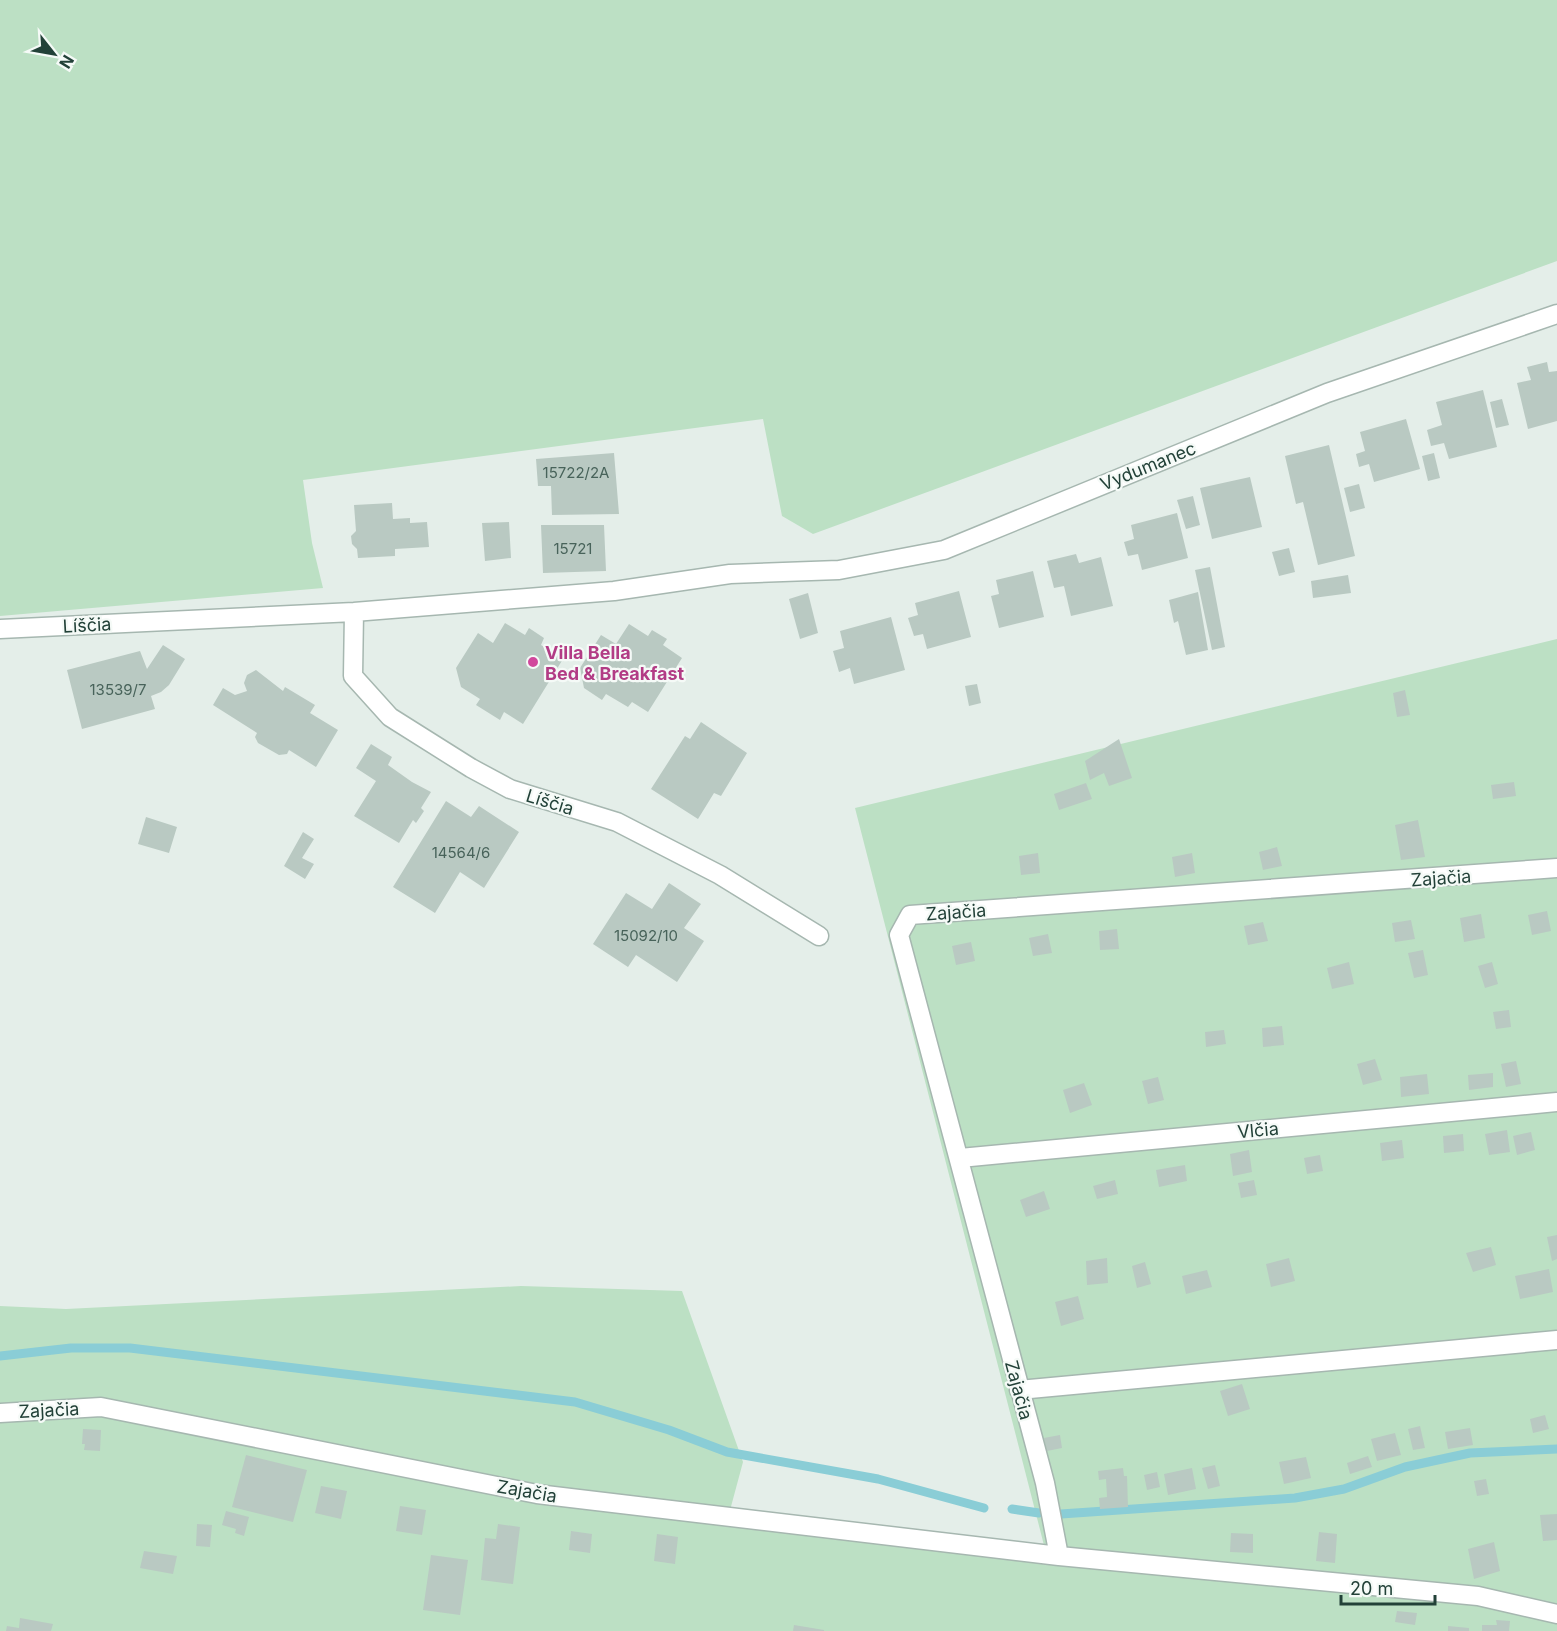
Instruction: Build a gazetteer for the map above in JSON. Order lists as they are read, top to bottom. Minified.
{"streets":{"street":["Vydumanec","Líščia","Zajačia","Vlčia"]},"crossings":[["Vydumanec","Líščia"],["Zajačia","Vlčia"]],"places":["Villa Bella Bed & Breakfast"],"house_numbers":["15722/2A","15721","13539/7","14564/6","15092/10"],"scale_bar":"20 m","north":"bottom right"}
